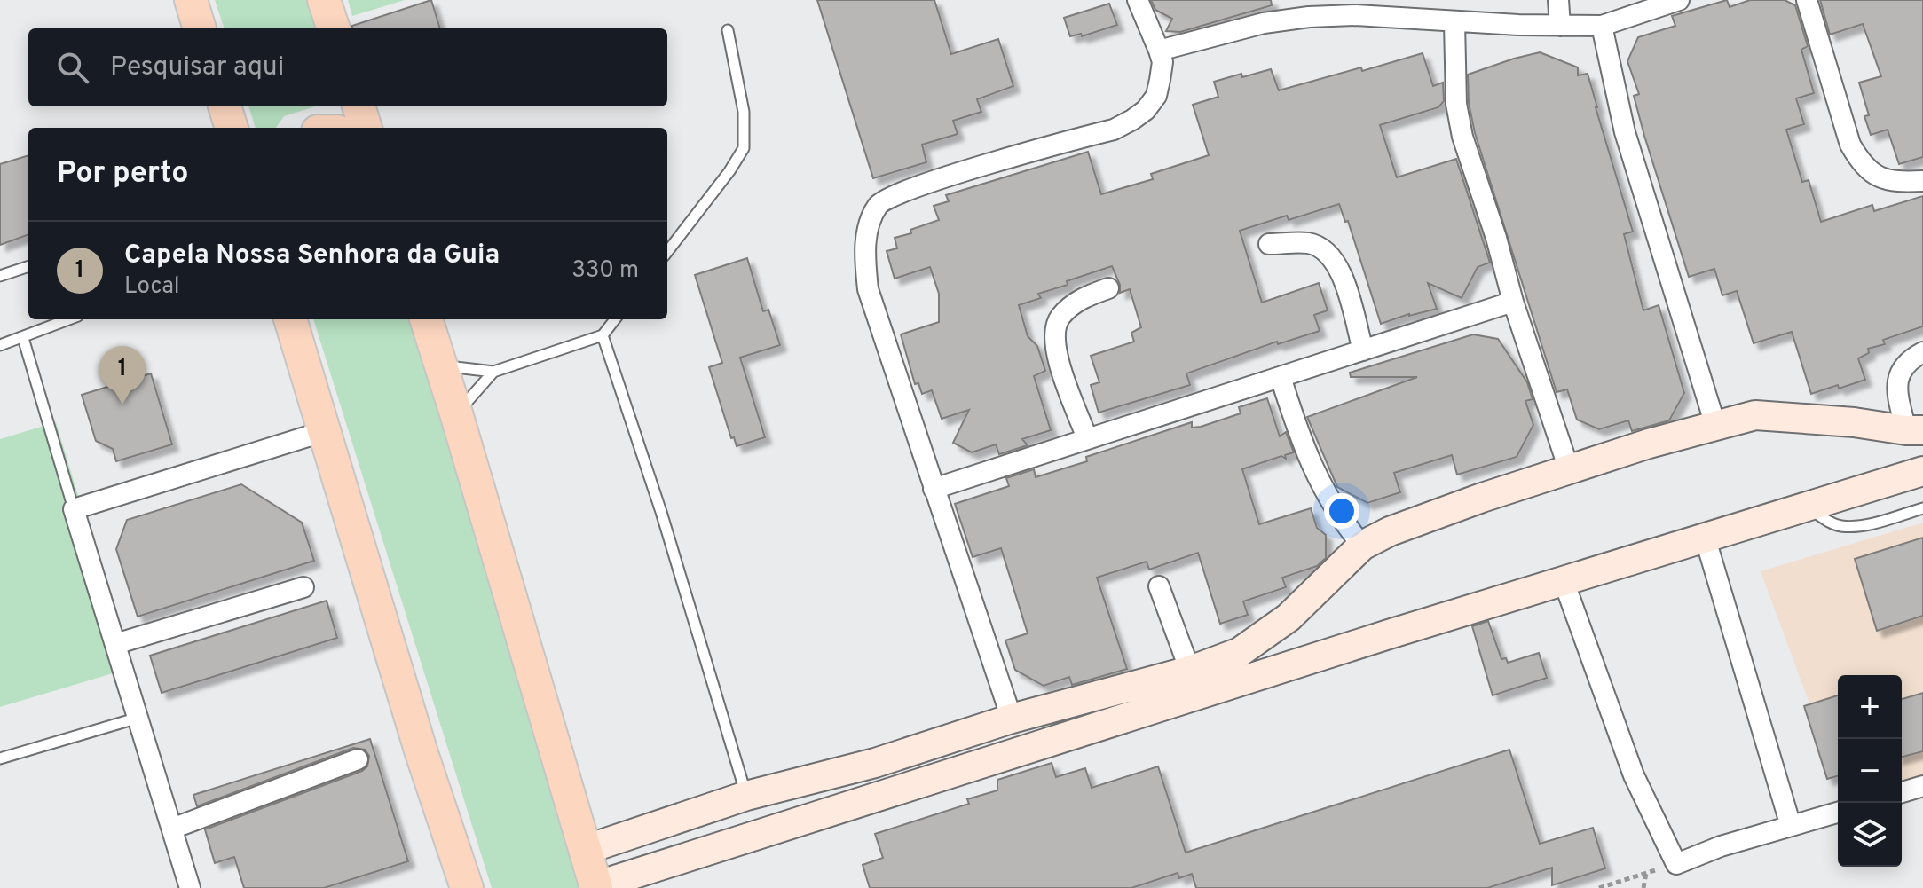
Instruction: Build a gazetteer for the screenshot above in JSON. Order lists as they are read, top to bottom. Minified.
{"page":{"search":"Pesquisar aqui","heading":"Por perto","list":[{"mark":"1","name":"Capela Nossa Senhora da Guia","note":"Local","value":"330 m"}],"pins":"1","map_buttons":["+","−"]}}
